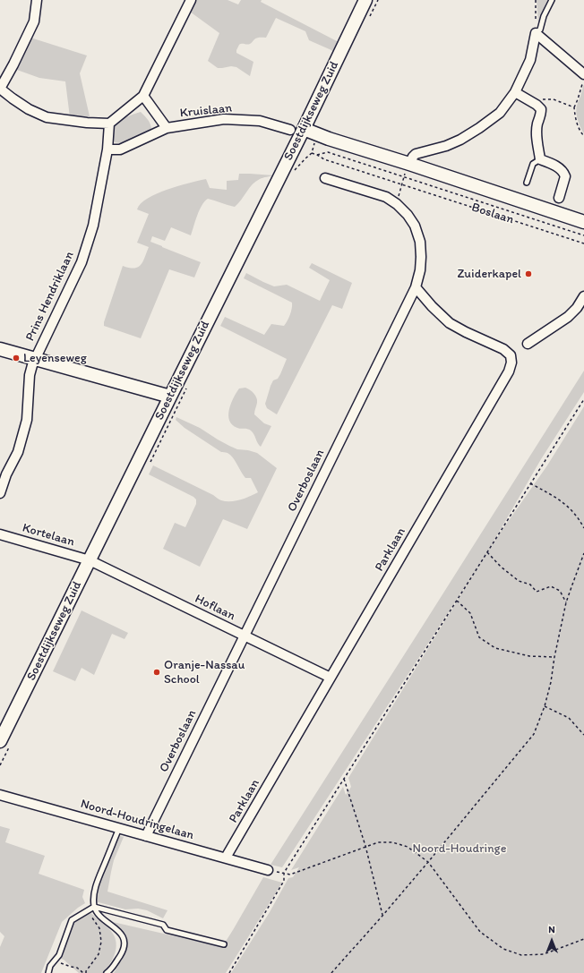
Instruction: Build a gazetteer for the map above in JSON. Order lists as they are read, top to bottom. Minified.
{"streets":{"main road":["Soestdijkseweg Zuid","Boslaan"],"street":["Kruislaan","Prins Hendriklaan","Overboslaan","Kortelaan","Parklaan","Hoflaan","Noord-Houdringelaan"]},"crossings":[["Kruislaan","Prins Hendriklaan"],["Soestdijkseweg Zuid","Boslaan"],["Soestdijkseweg Zuid","Kortelaan"],["Soestdijkseweg Zuid","Hoflaan"],["Overboslaan","Parklaan"],["Overboslaan","Hoflaan"],["Overboslaan","Noord-Houdringelaan"],["Kortelaan","Hoflaan"],["Parklaan","Hoflaan"],["Parklaan","Noord-Houdringelaan"]],"parks":["Noord-Houdringe"],"places":["Zuiderkapel","Leyenseweg","Oranje-Nassau School"],"north":"top"}
